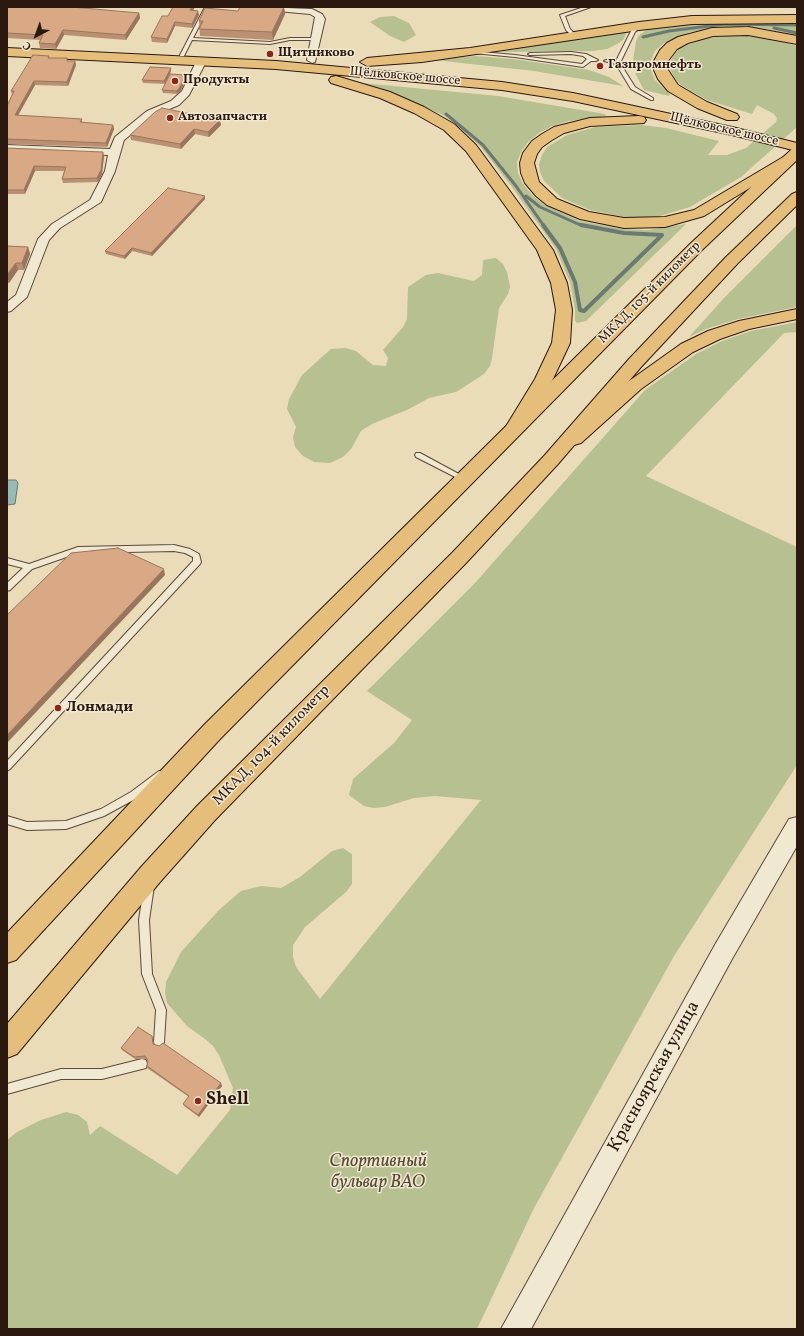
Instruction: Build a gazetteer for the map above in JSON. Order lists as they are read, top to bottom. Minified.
{"streets":{"main road":["Щёлковское шоссе","МКАД, 105-й километр","МКАД, 104-й километр"],"street":["Красноярская улица"]},"crossings":[["Щёлковское шоссе","МКАД, 105-й километр"]],"parks":["Спортивный бульвар ВАО"],"places":["Щитниково","Газпромнефть","Продукты","Автозапчасти","Лонмади","Shell"],"north":"bottom left"}
